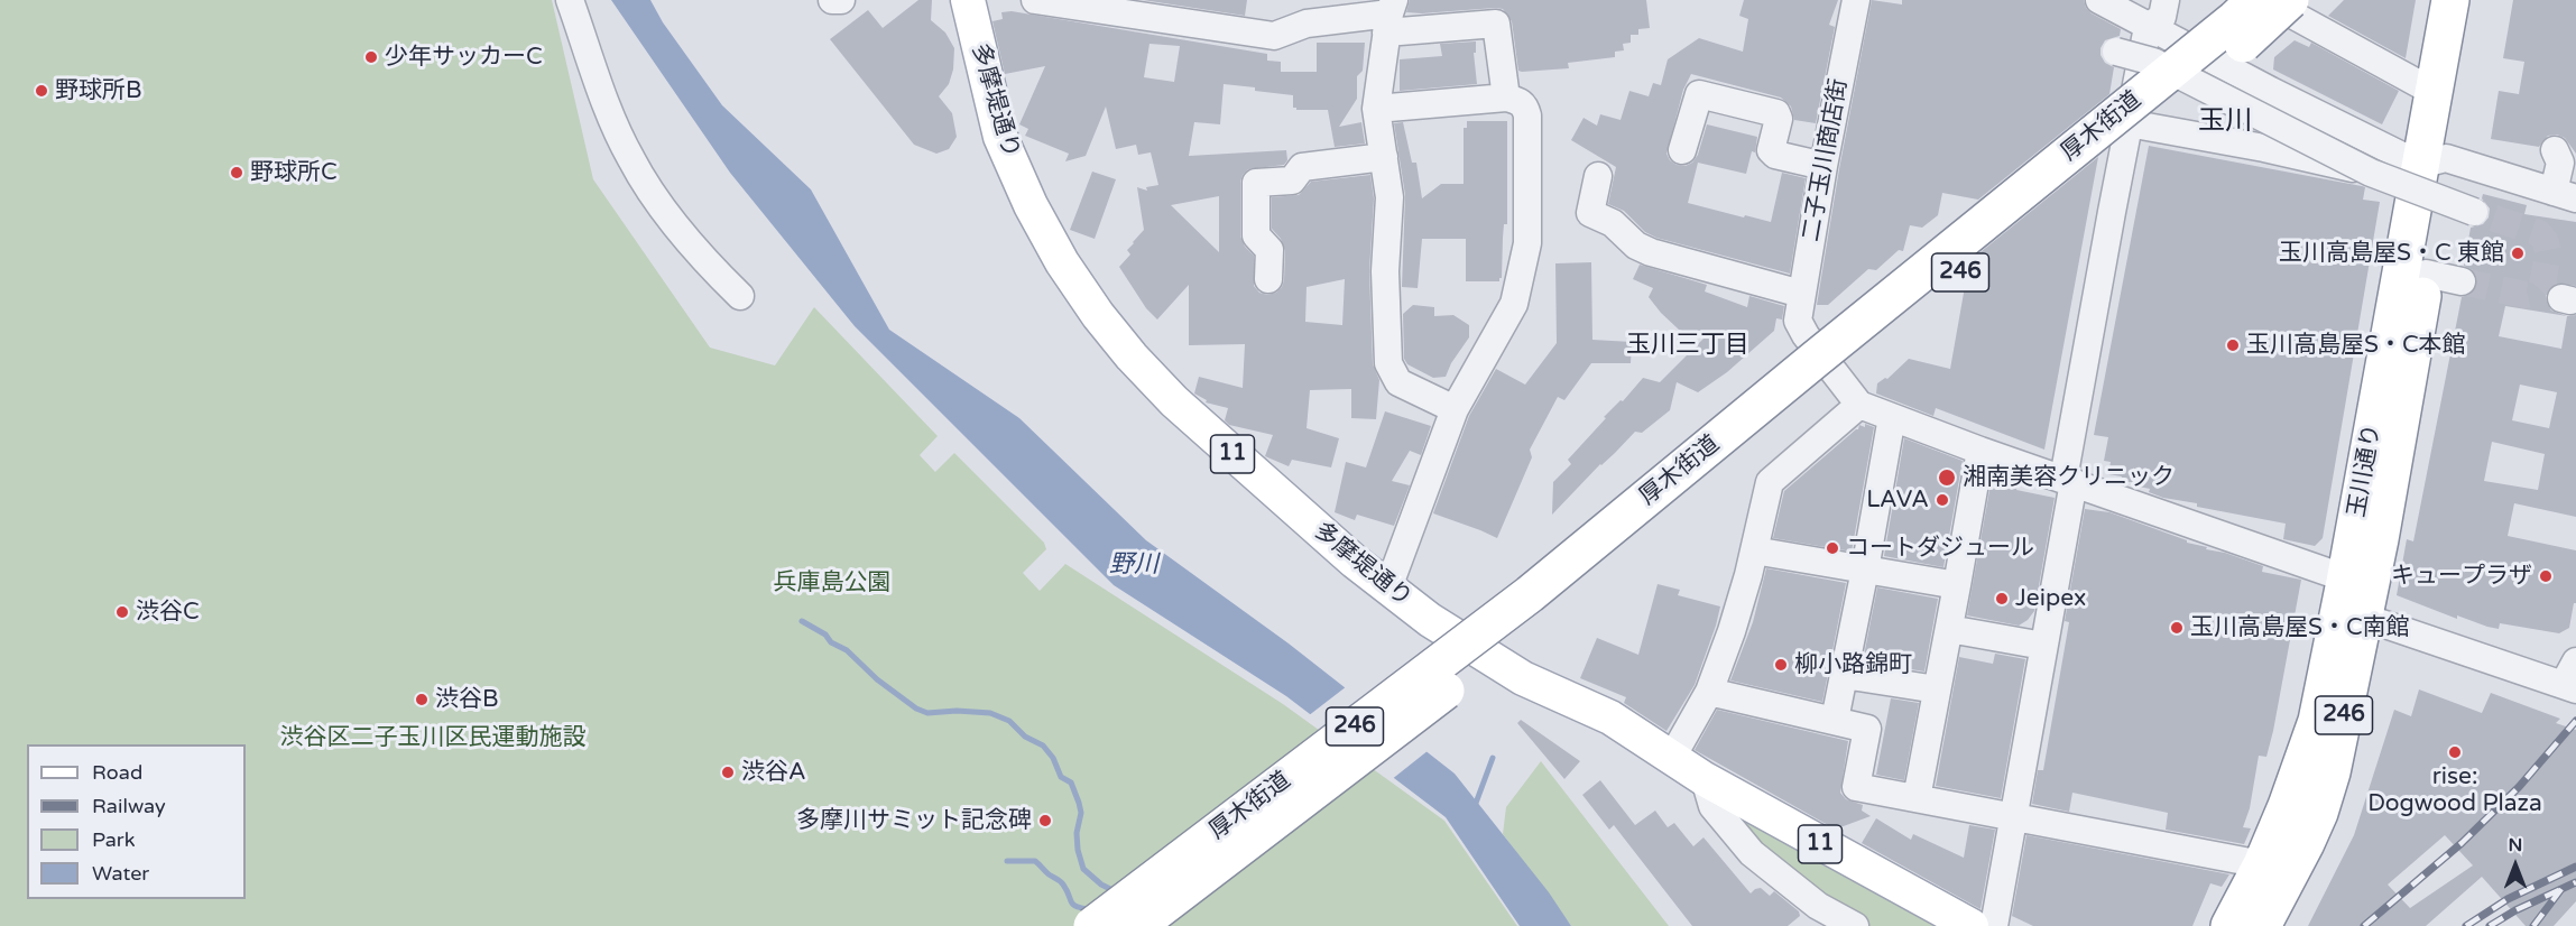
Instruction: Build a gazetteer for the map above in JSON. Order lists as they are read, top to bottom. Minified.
{"streets":{"highway":["厚木街道","246","玉川通り"],"main road":["多摩堤通り","11"],"street":["二子玉川商店街"]},"districts":["玉川","玉川三丁目"],"water":["野川"],"parks":["兵庫島公園","渋谷区二子玉川区民運動施設"],"places":["少年サッカーC","野球所B","野球所C","玉川高島屋S・C 東館","玉川高島屋S・C本館","湘南美容クリニック","LAVA","コートダジュール","キュープラザ","Jeipex","渋谷C","玉川高島屋S・C南館","柳小路錦町","渋谷B","rise: Dogwood Plaza","渋谷A","多摩川サミット記念碑"],"legend":["Road","Railway","Park","Water"],"north":"top"}
